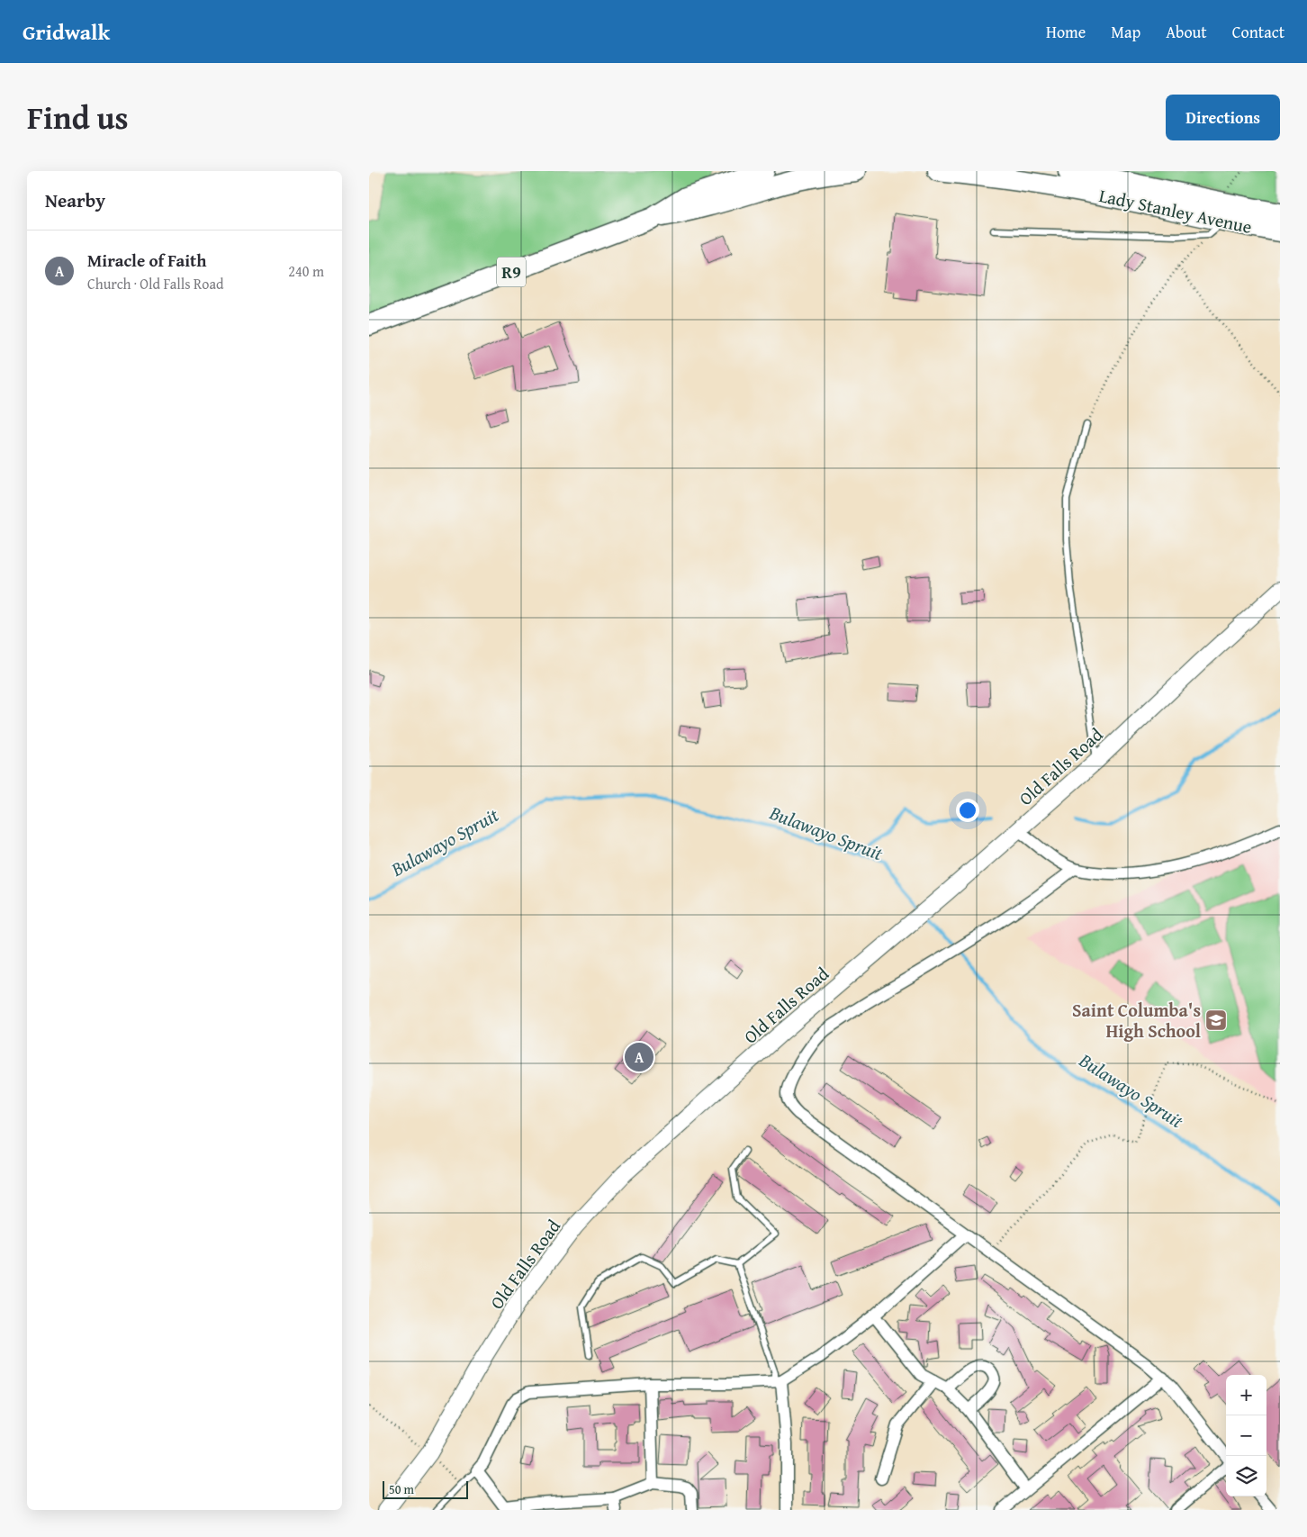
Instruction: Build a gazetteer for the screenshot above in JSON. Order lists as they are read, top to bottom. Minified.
{"streets":{"highway":["Lady Stanley Avenue","R9"],"street":["Old Falls Road"]},"water":["Bulawayo Spruit"],"places":{"school or university":["Saint Columba's High School"]},"scale_bar":"50 m","page":{"header":"Gridwalk","nav":["Home","Map","About","Contact"],"title":"Find us","buttons":"Directions","heading":"Nearby","list":[{"mark":"A","name":"Miracle of Faith","note":"Church · Old Falls Road","value":"240 m"}],"pins":"A","map_buttons":["+","−"],"scale":"50 m"}}
